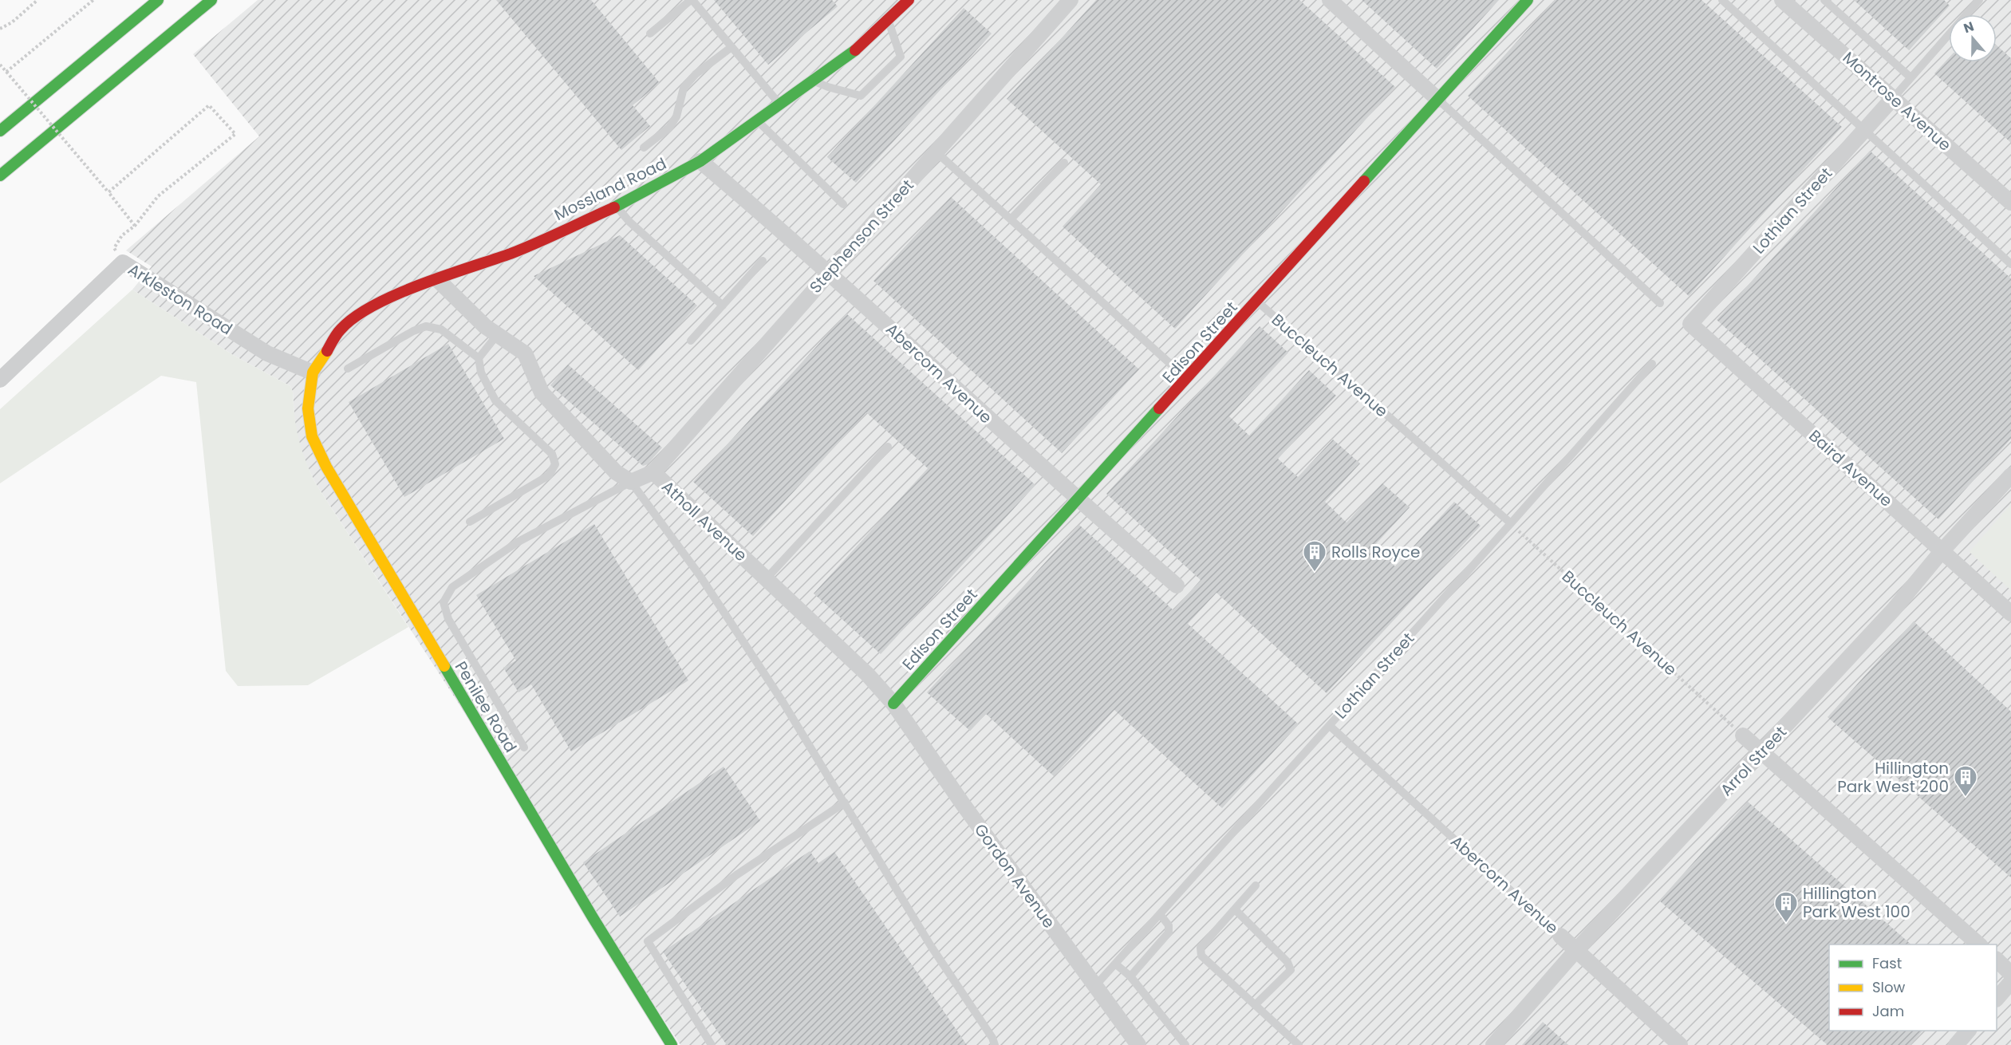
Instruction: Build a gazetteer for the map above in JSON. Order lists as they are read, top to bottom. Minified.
{"streets":{"main road":["Mossland Road","Edison Street","Penilee Road"],"street":["Montrose Avenue","Lothian Street","Stephenson Street","Arkleston Road","Abercorn Avenue","Baird Avenue","Atholl Avenue","Arrol Street","Gordon Avenue"],"lane":["Buccleuch Avenue"]},"crossings":[["Montrose Avenue","Lothian Street"],["Mossland Road","Arkleston Road"],["Mossland Road","Abercorn Avenue"],["Mossland Road","Penilee Road"],["Lothian Street","Buccleuch Avenue"],["Lothian Street","Abercorn Avenue"],["Lothian Street","Baird Avenue"],["Lothian Street","Gordon Avenue"],["Stephenson Street","Abercorn Avenue"],["Stephenson Street","Atholl Avenue"],["Arkleston Road","Penilee Road"],["Edison Street","Buccleuch Avenue"],["Edison Street","Abercorn Avenue"],["Edison Street","Atholl Avenue"],["Edison Street","Gordon Avenue"],["Abercorn Avenue","Arrol Street"],["Baird Avenue","Arrol Street"],["Atholl Avenue","Gordon Avenue"]],"places":{"building":["Rolls Royce","Hillington Park West 200","Hillington Park West 100"]},"legend":["Fast","Slow","Jam"],"north":"top"}
